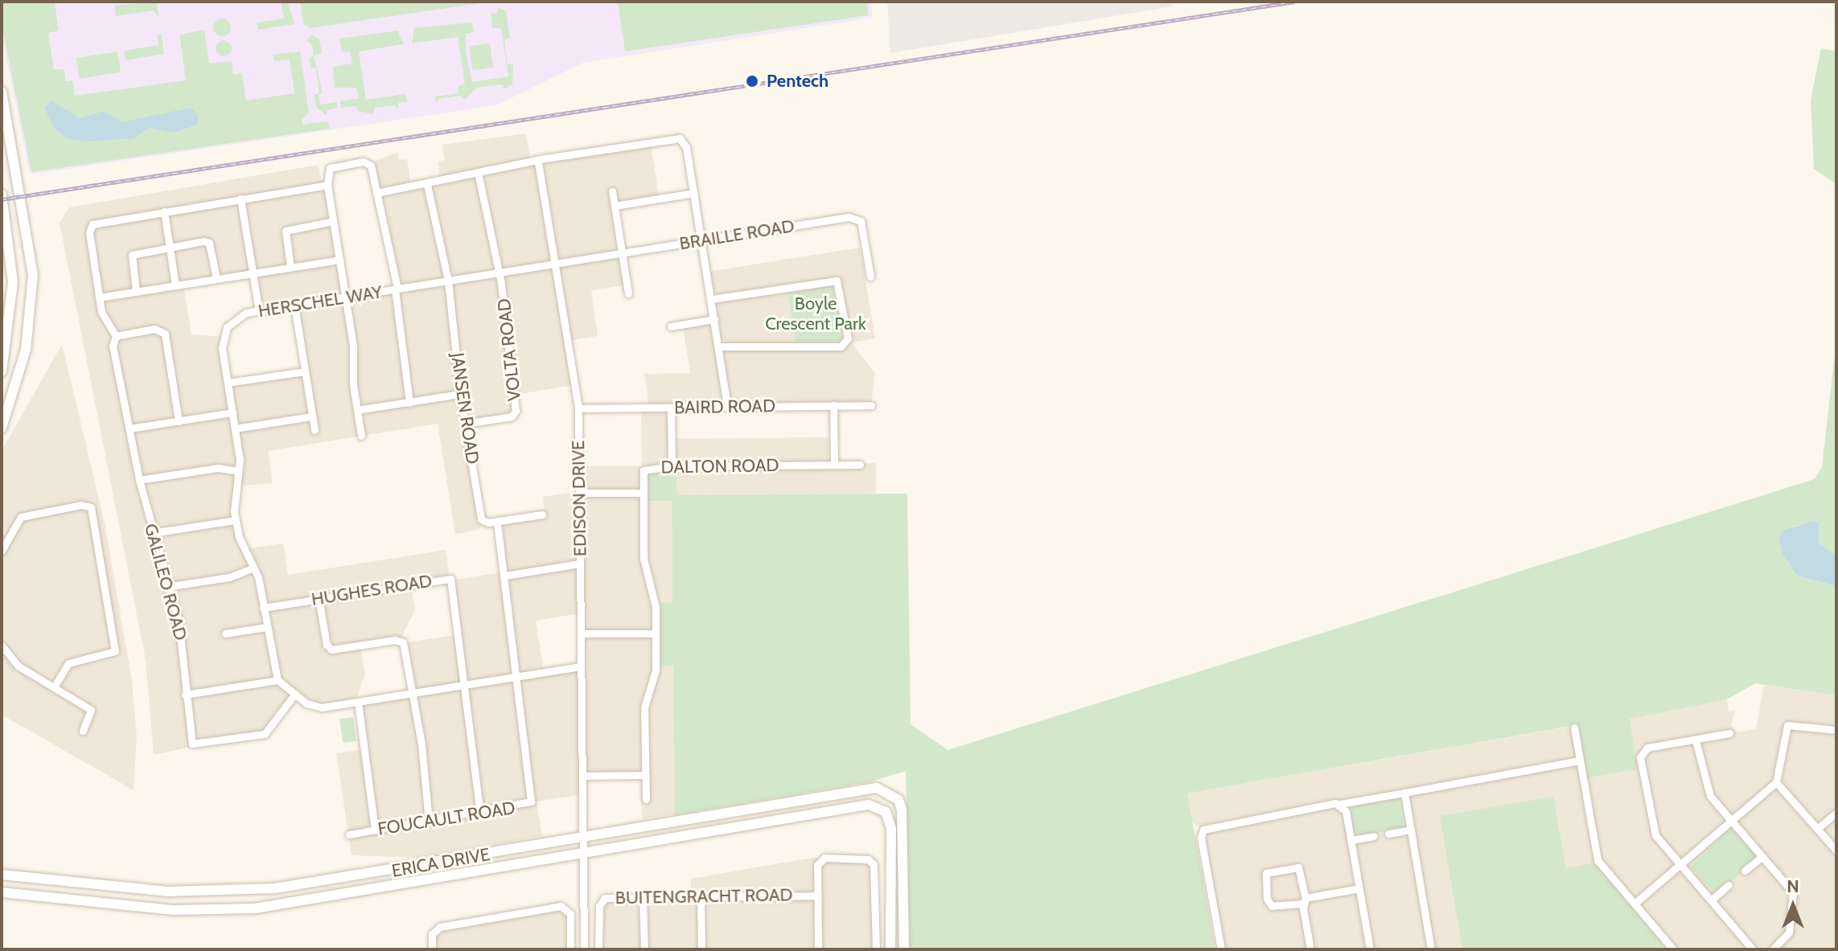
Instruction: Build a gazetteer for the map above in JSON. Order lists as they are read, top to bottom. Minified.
{"streets":{"main road":["ERICA DRIVE"],"street":["BRAILLE ROAD","HERSCHEL WAY","VOLTA ROAD","BAIRD ROAD","JANSEN ROAD","DALTON ROAD","EDISON DRIVE","GALILEO ROAD","HUGHES ROAD","FOUCAULT ROAD","BUITENGRACHT ROAD"]},"crossings":[["BRAILLE ROAD","HERSCHEL WAY"],["BRAILLE ROAD","EDISON DRIVE"],["HERSCHEL WAY","VOLTA ROAD"],["HERSCHEL WAY","JANSEN ROAD"],["HERSCHEL WAY","EDISON DRIVE"],["HERSCHEL WAY","HUGHES ROAD"],["VOLTA ROAD","JANSEN ROAD"],["BAIRD ROAD","EDISON DRIVE"],["EDISON DRIVE","ERICA DRIVE"]],"parks":["Boyle Crescent Park"],"places":["Pentech"],"north":"top"}
